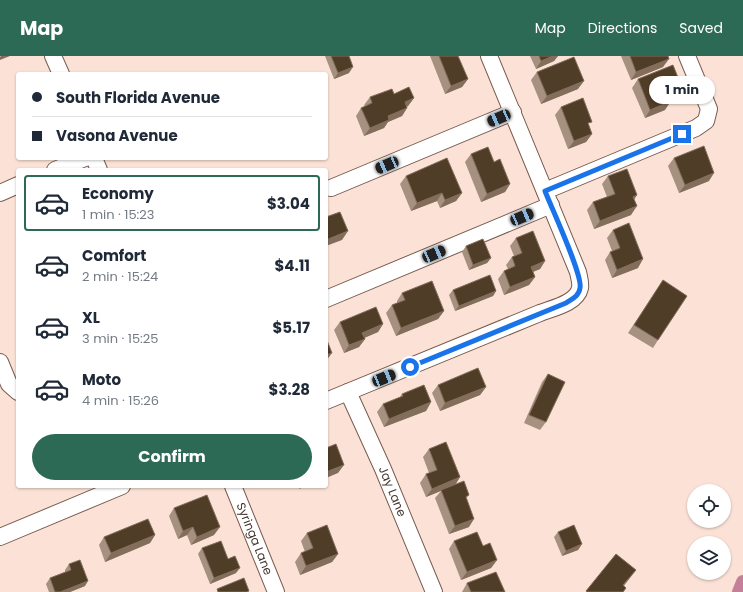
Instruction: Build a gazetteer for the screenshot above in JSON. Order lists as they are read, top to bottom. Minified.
{"streets":{"street":["Jay Lane","Syringa Lane"]},"page":{"header":"Map","nav":["Map","Directions","Saved"],"banner":["South Florida Avenue","Vasona Avenue"],"bubble":"1 min","list":[{"name":"Economy","note":"1 min · 15:23","value":"$3.04"},{"name":"Comfort","note":"2 min · 15:24","value":"$4.11"},{"name":"XL","note":"3 min · 15:25","value":"$5.17"},{"name":"Moto","note":"4 min · 15:26","value":"$3.28"}],"buttons":"Confirm"}}
